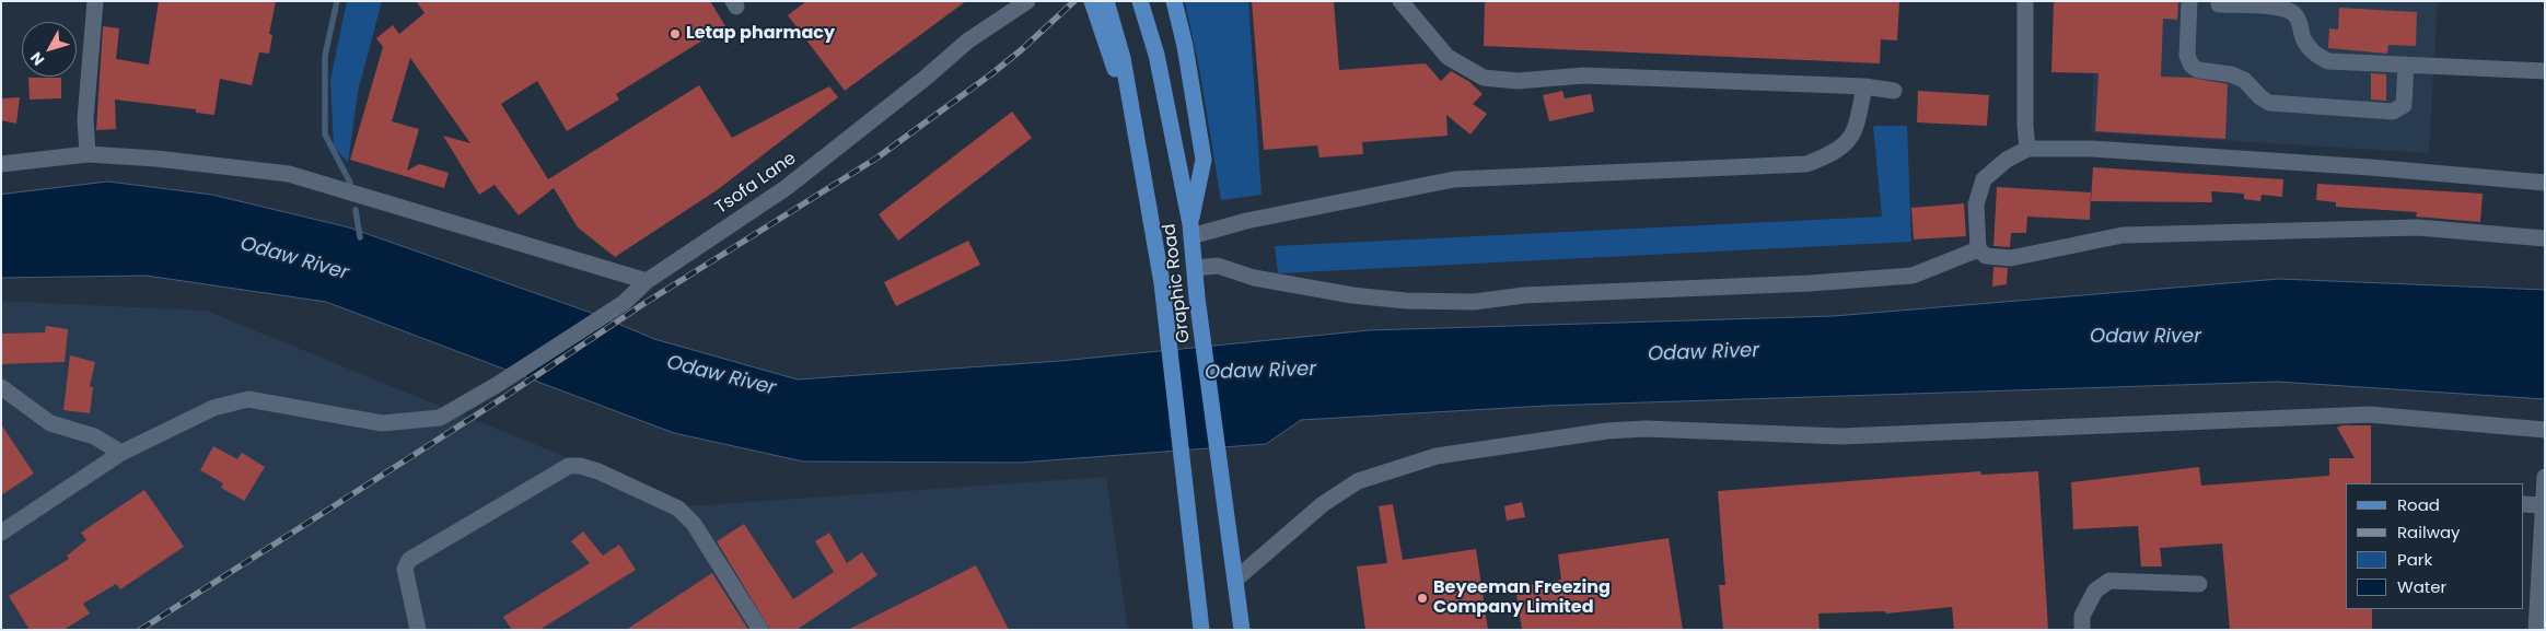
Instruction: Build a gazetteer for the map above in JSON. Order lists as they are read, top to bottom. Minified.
{"streets":{"main road":["Graphic Road"],"street":["Tsofa Lane"]},"water":["Odaw River"],"places":["Letap pharmacy","Beyeeman Freezing Company Limited"],"legend":["Road","Railway","Park","Water"],"north":"bottom left"}
